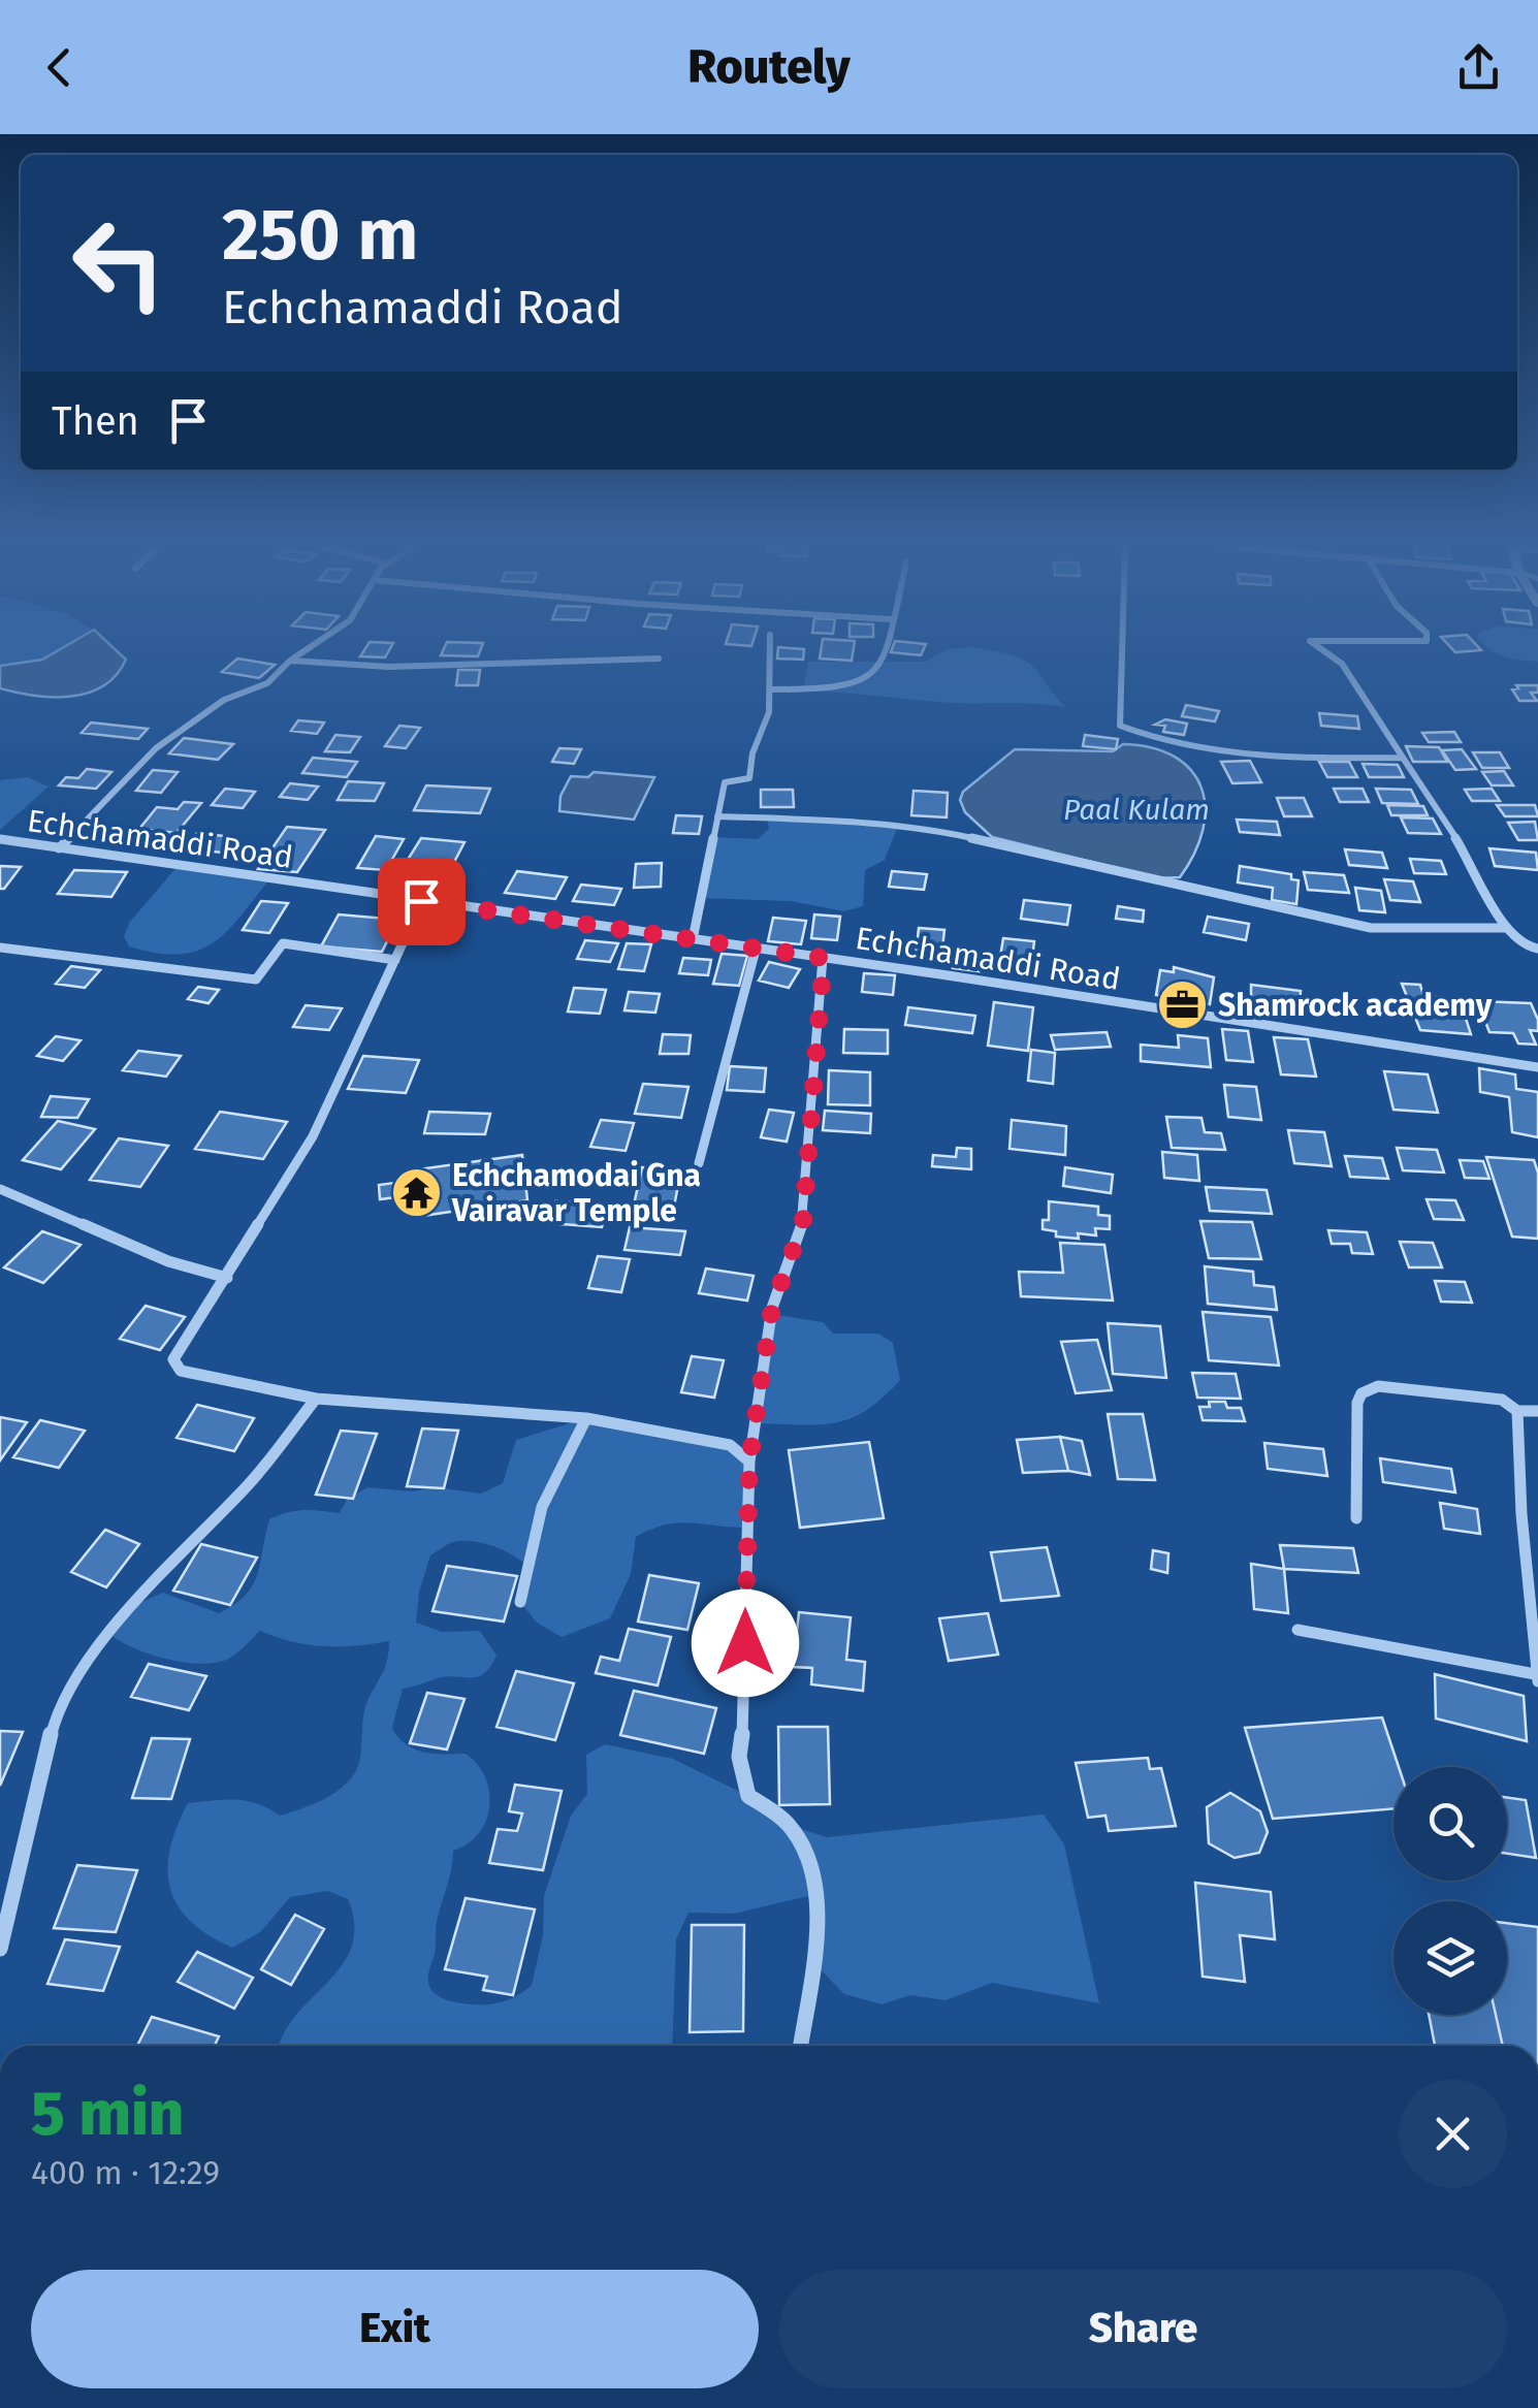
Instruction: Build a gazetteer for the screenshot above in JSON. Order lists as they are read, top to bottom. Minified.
{"streets":{"street":["Echchamaddi Road"]},"water":["Paal Kulam"],"places":{"office":["Shamrock academy"],"temple":["Echchamodai Gna Vairavar Temple"]},"page":{"header":"Routely","turn":["250 m","Echchamaddi Road"],"then":"Then","heading":["5 min","400 m · 12:29"],"buttons":["Exit","Share"]}}
